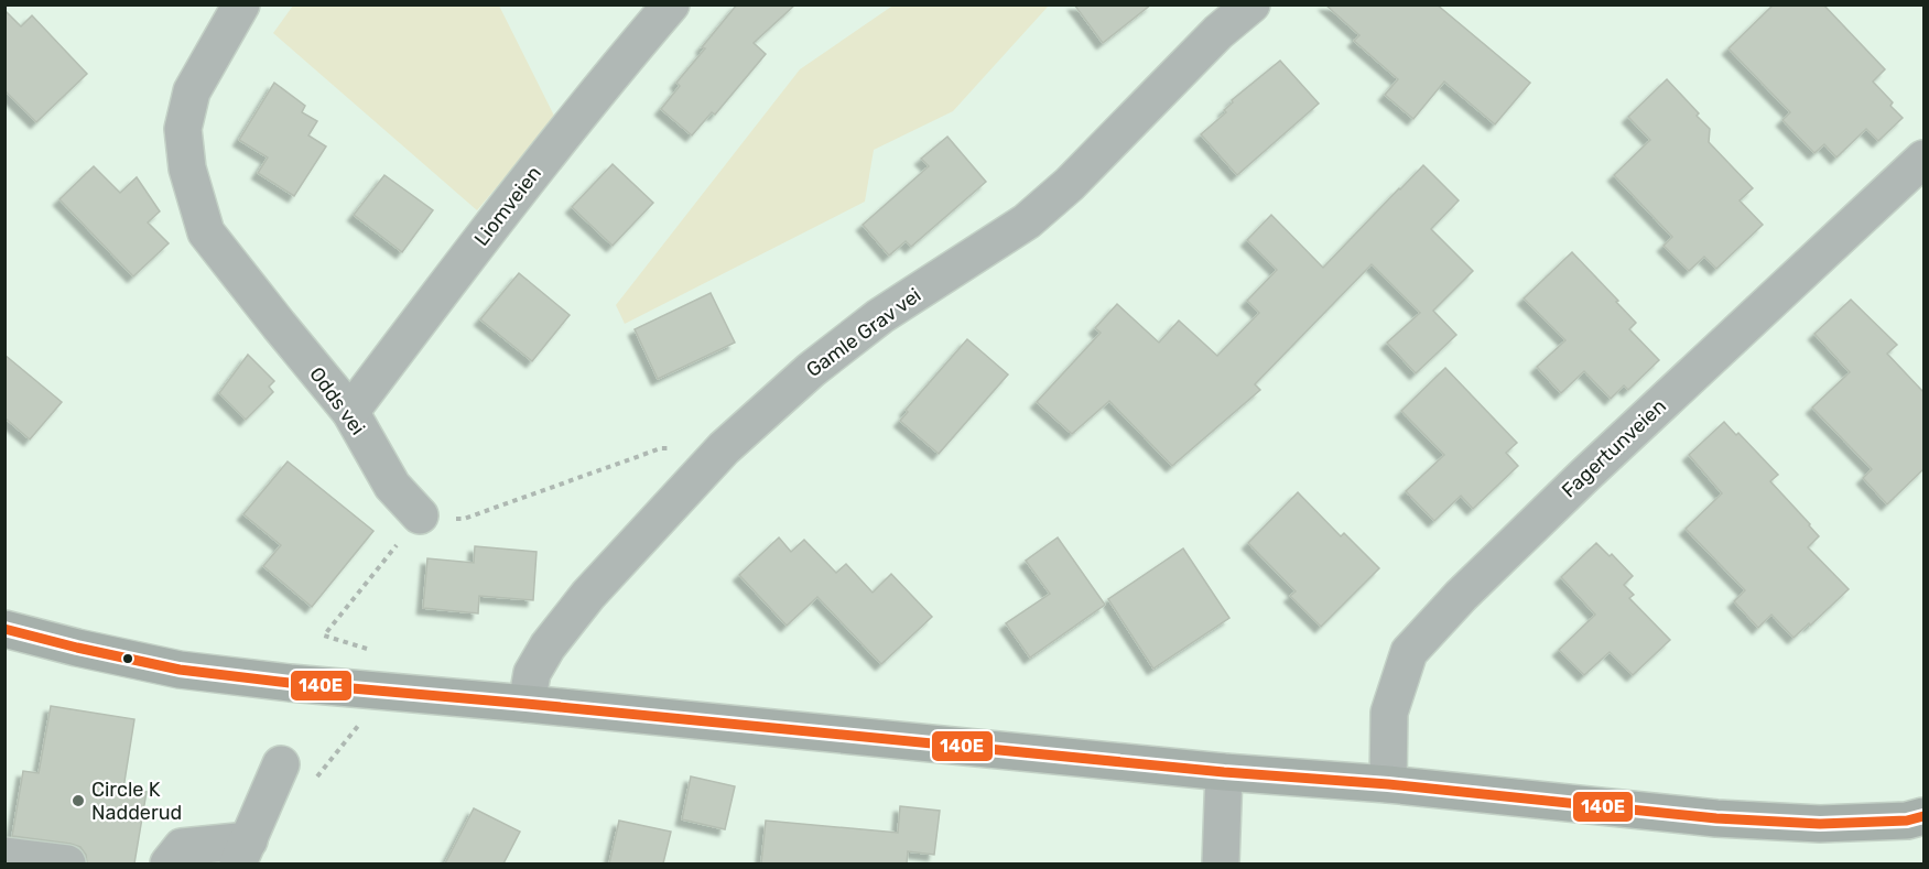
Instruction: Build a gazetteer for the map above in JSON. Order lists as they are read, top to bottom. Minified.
{"streets":{"street":["Liomveien","Gamle Grav vei","Odds vei","Fagertunveien"]},"crossings":[["Liomveien","Odds vei"]],"places":["Circle K Nadderud"],"lines":["transit line 140E"]}
